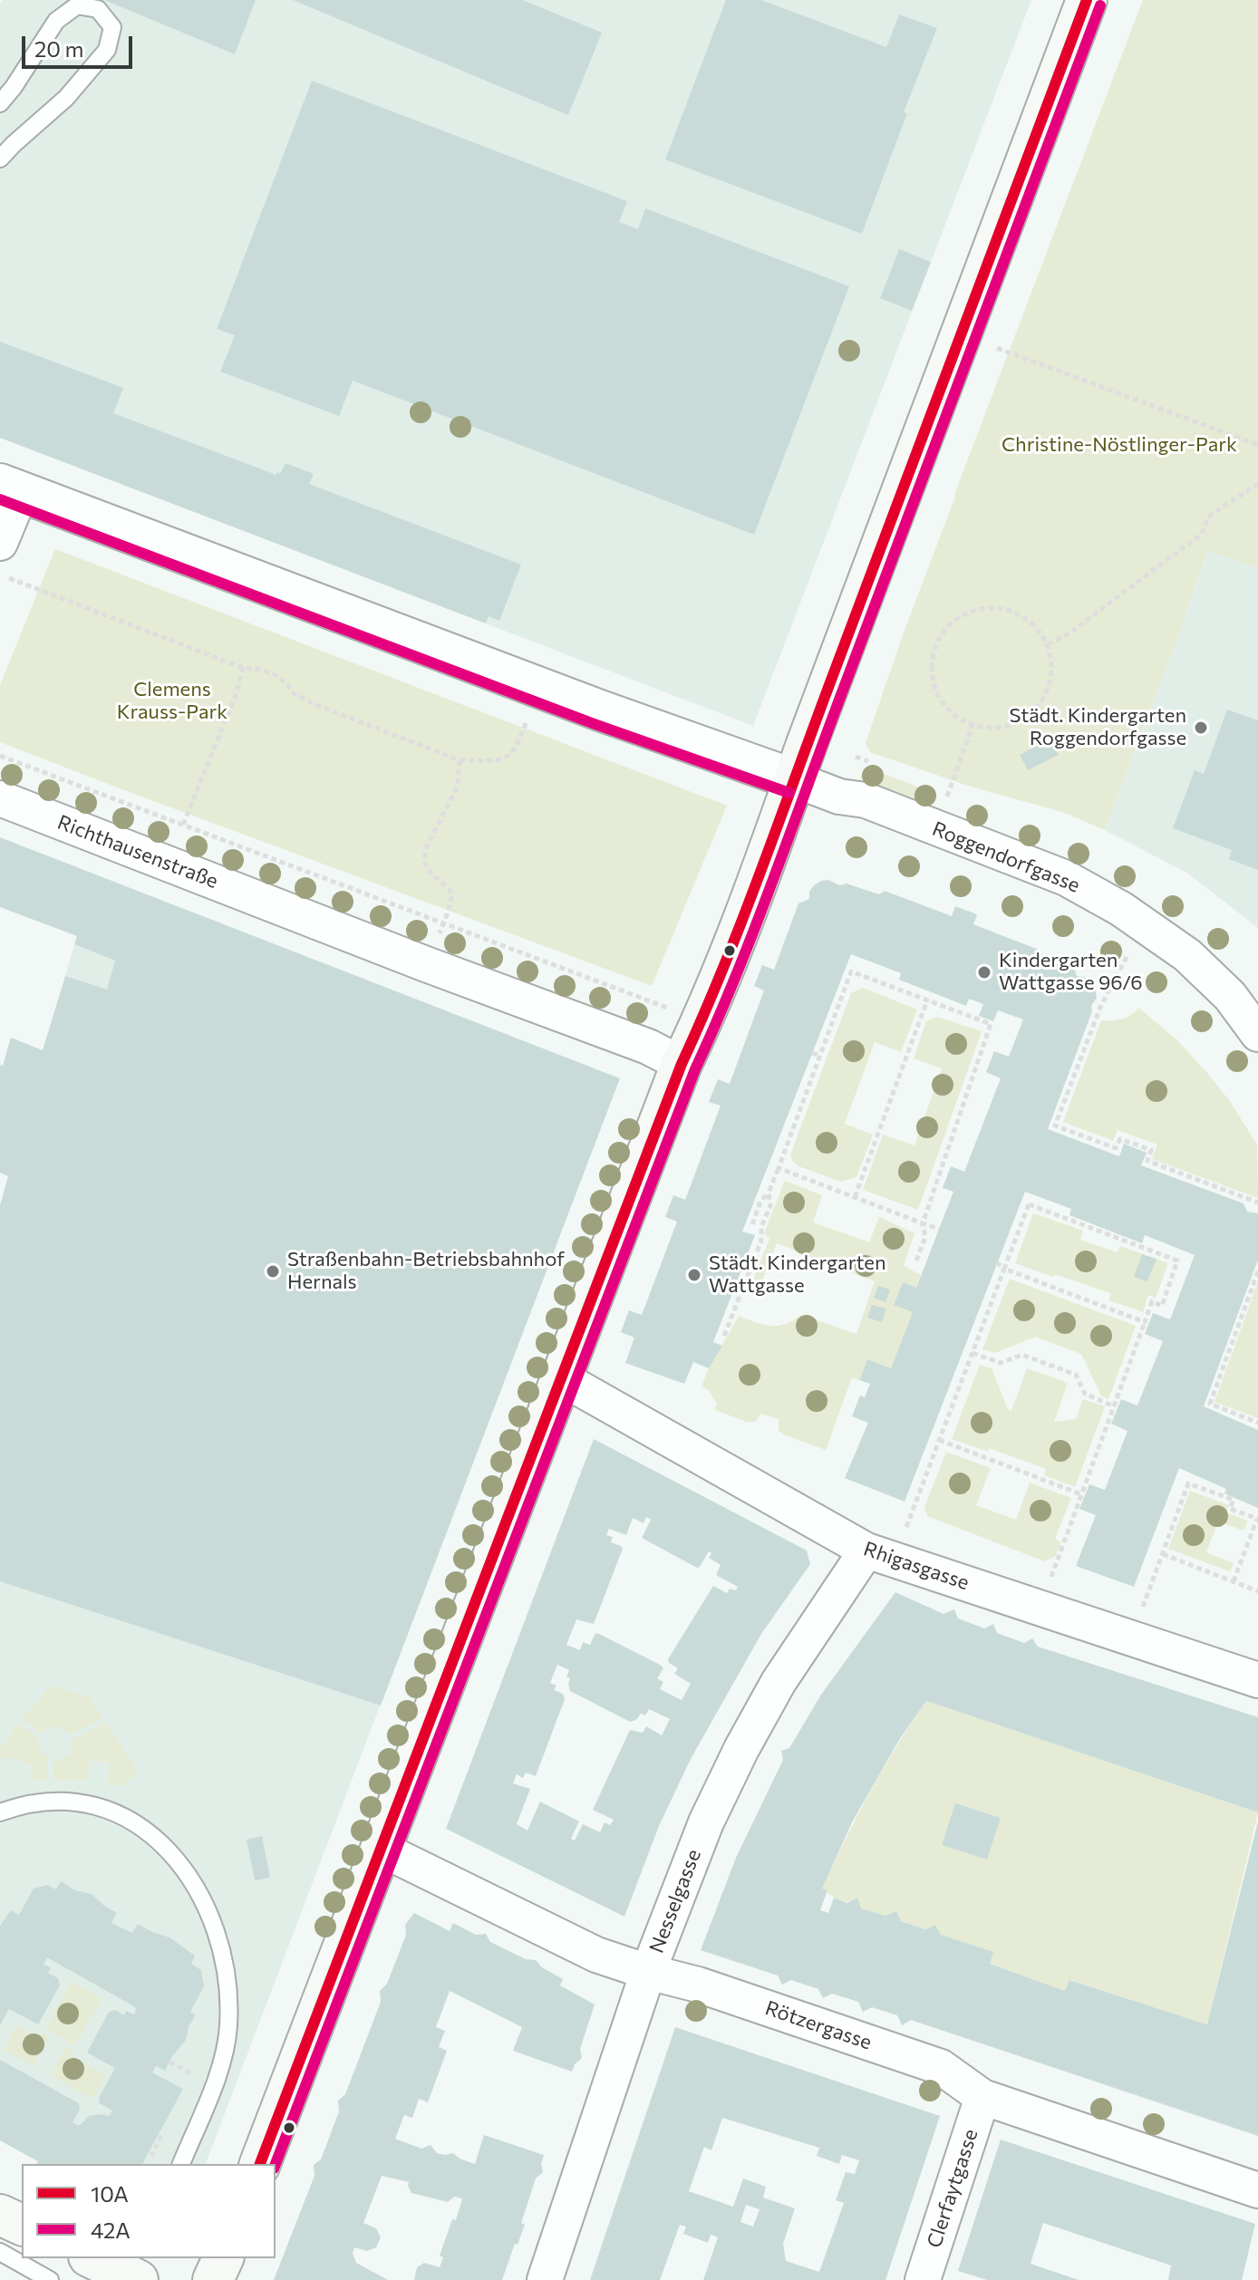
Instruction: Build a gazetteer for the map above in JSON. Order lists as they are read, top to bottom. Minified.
{"streets":{"street":["Richthausenstraße","Roggendorfgasse","Rhigasgasse","Nesselgasse","Rötzergasse","Clerfaytgasse"]},"crossings":[["Rhigasgasse","Nesselgasse"],["Nesselgasse","Rötzergasse"],["Rötzergasse","Clerfaytgasse"]],"parks":["Christine-Nöstlinger-Park","Clemens Krauss-Park"],"places":["Städt. Kindergarten Roggendorfgasse","Kindergarten Wattgasse 96/6","Straßenbahn-Betriebsbahnhof Hernals","Städt. Kindergarten Wattgasse"],"lines":["transit line 10A","transit line 42A"],"legend":["10A","42A"],"scale_bar":"20 m"}
